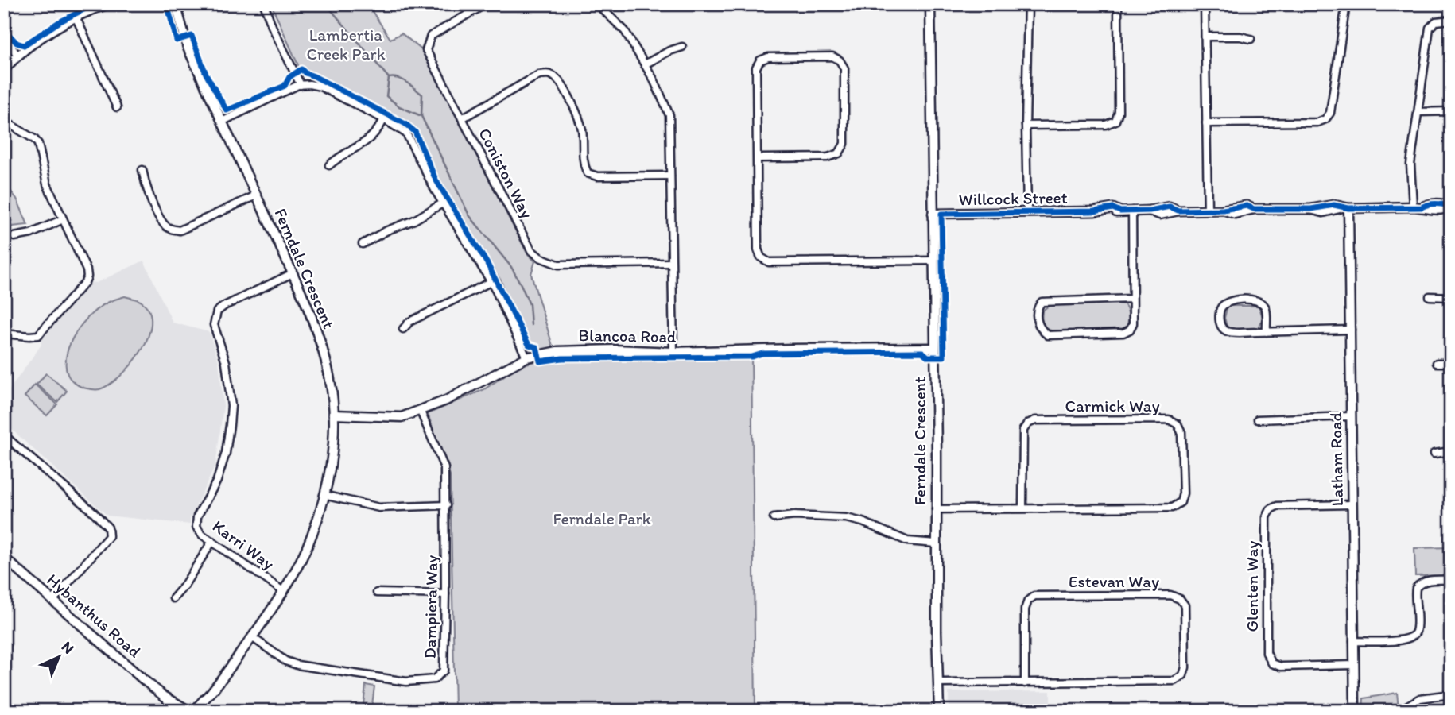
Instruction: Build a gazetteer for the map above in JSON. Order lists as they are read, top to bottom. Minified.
{"streets":{"street":["Coniston Way","Willcock Street","Ferndale Crescent","Blancoa Road","Carmick Way","Latham Road","Karri Way","Estevan Way","Glenten Way","Dampiera Way","Hybanthus Road"]},"crossings":[["Willcock Street","Ferndale Crescent"],["Willcock Street","Latham Road"],["Ferndale Crescent","Blancoa Road"],["Ferndale Crescent","Carmick Way"],["Ferndale Crescent","Karri Way"],["Ferndale Crescent","Estevan Way"],["Ferndale Crescent","Dampiera Way"],["Blancoa Road","Dampiera Way"],["Latham Road","Glenten Way"]],"parks":["Lambertia Creek Park","Ferndale Park"],"north":"top right"}
